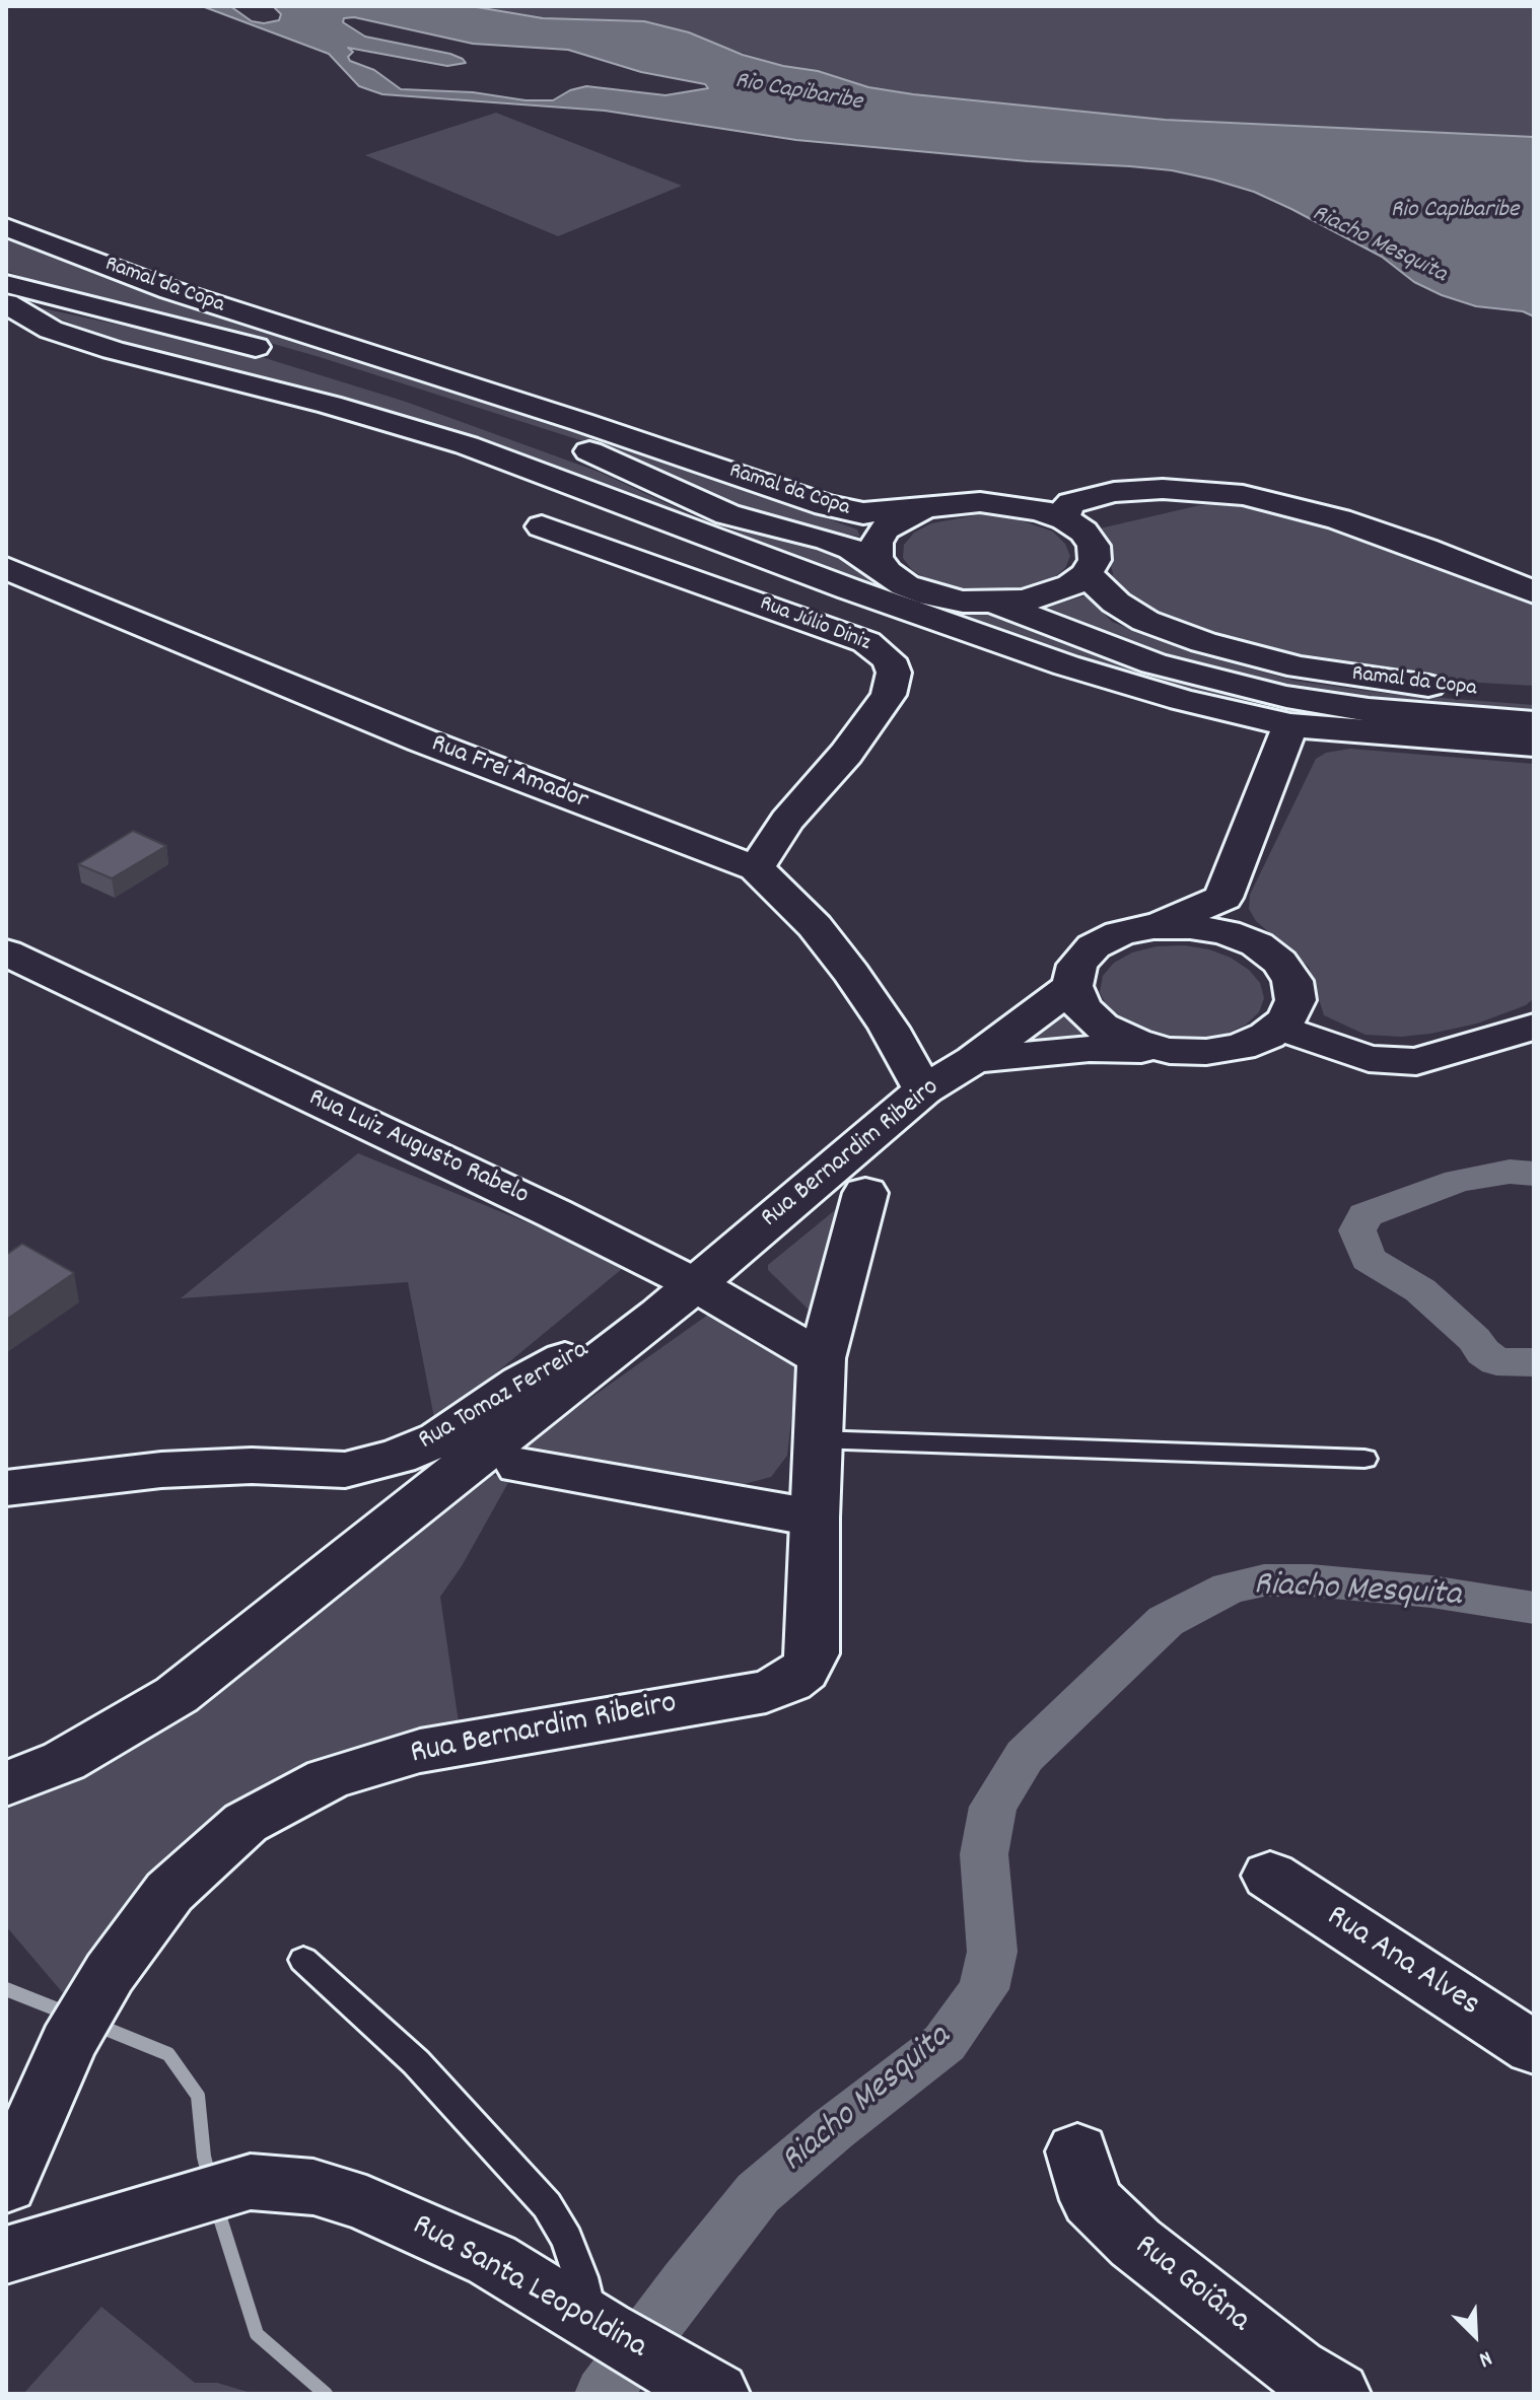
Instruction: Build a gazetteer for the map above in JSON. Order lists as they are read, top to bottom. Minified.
{"streets":{"street":["Ramal da Copa","Rua Júlio Diniz","Rua Frei Amador","Rua Luiz Augusto Rabelo","Rua Bernardim Ribeiro","Rua Tomaz Ferreira","Rua Ana Alves","Rua Goiâna","Rua Santa Leopoldina"]},"crossings":[["Rua Júlio Diniz","Rua Frei Amador"],["Rua Frei Amador","Rua Bernardim Ribeiro"],["Rua Luiz Augusto Rabelo","Rua Bernardim Ribeiro"],["Rua Luiz Augusto Rabelo","Rua Tomaz Ferreira"],["Rua Bernardim Ribeiro","Rua Tomaz Ferreira"]],"water":["Rio Capibaribe","Riacho Mesquita"],"north":"bottom right"}
